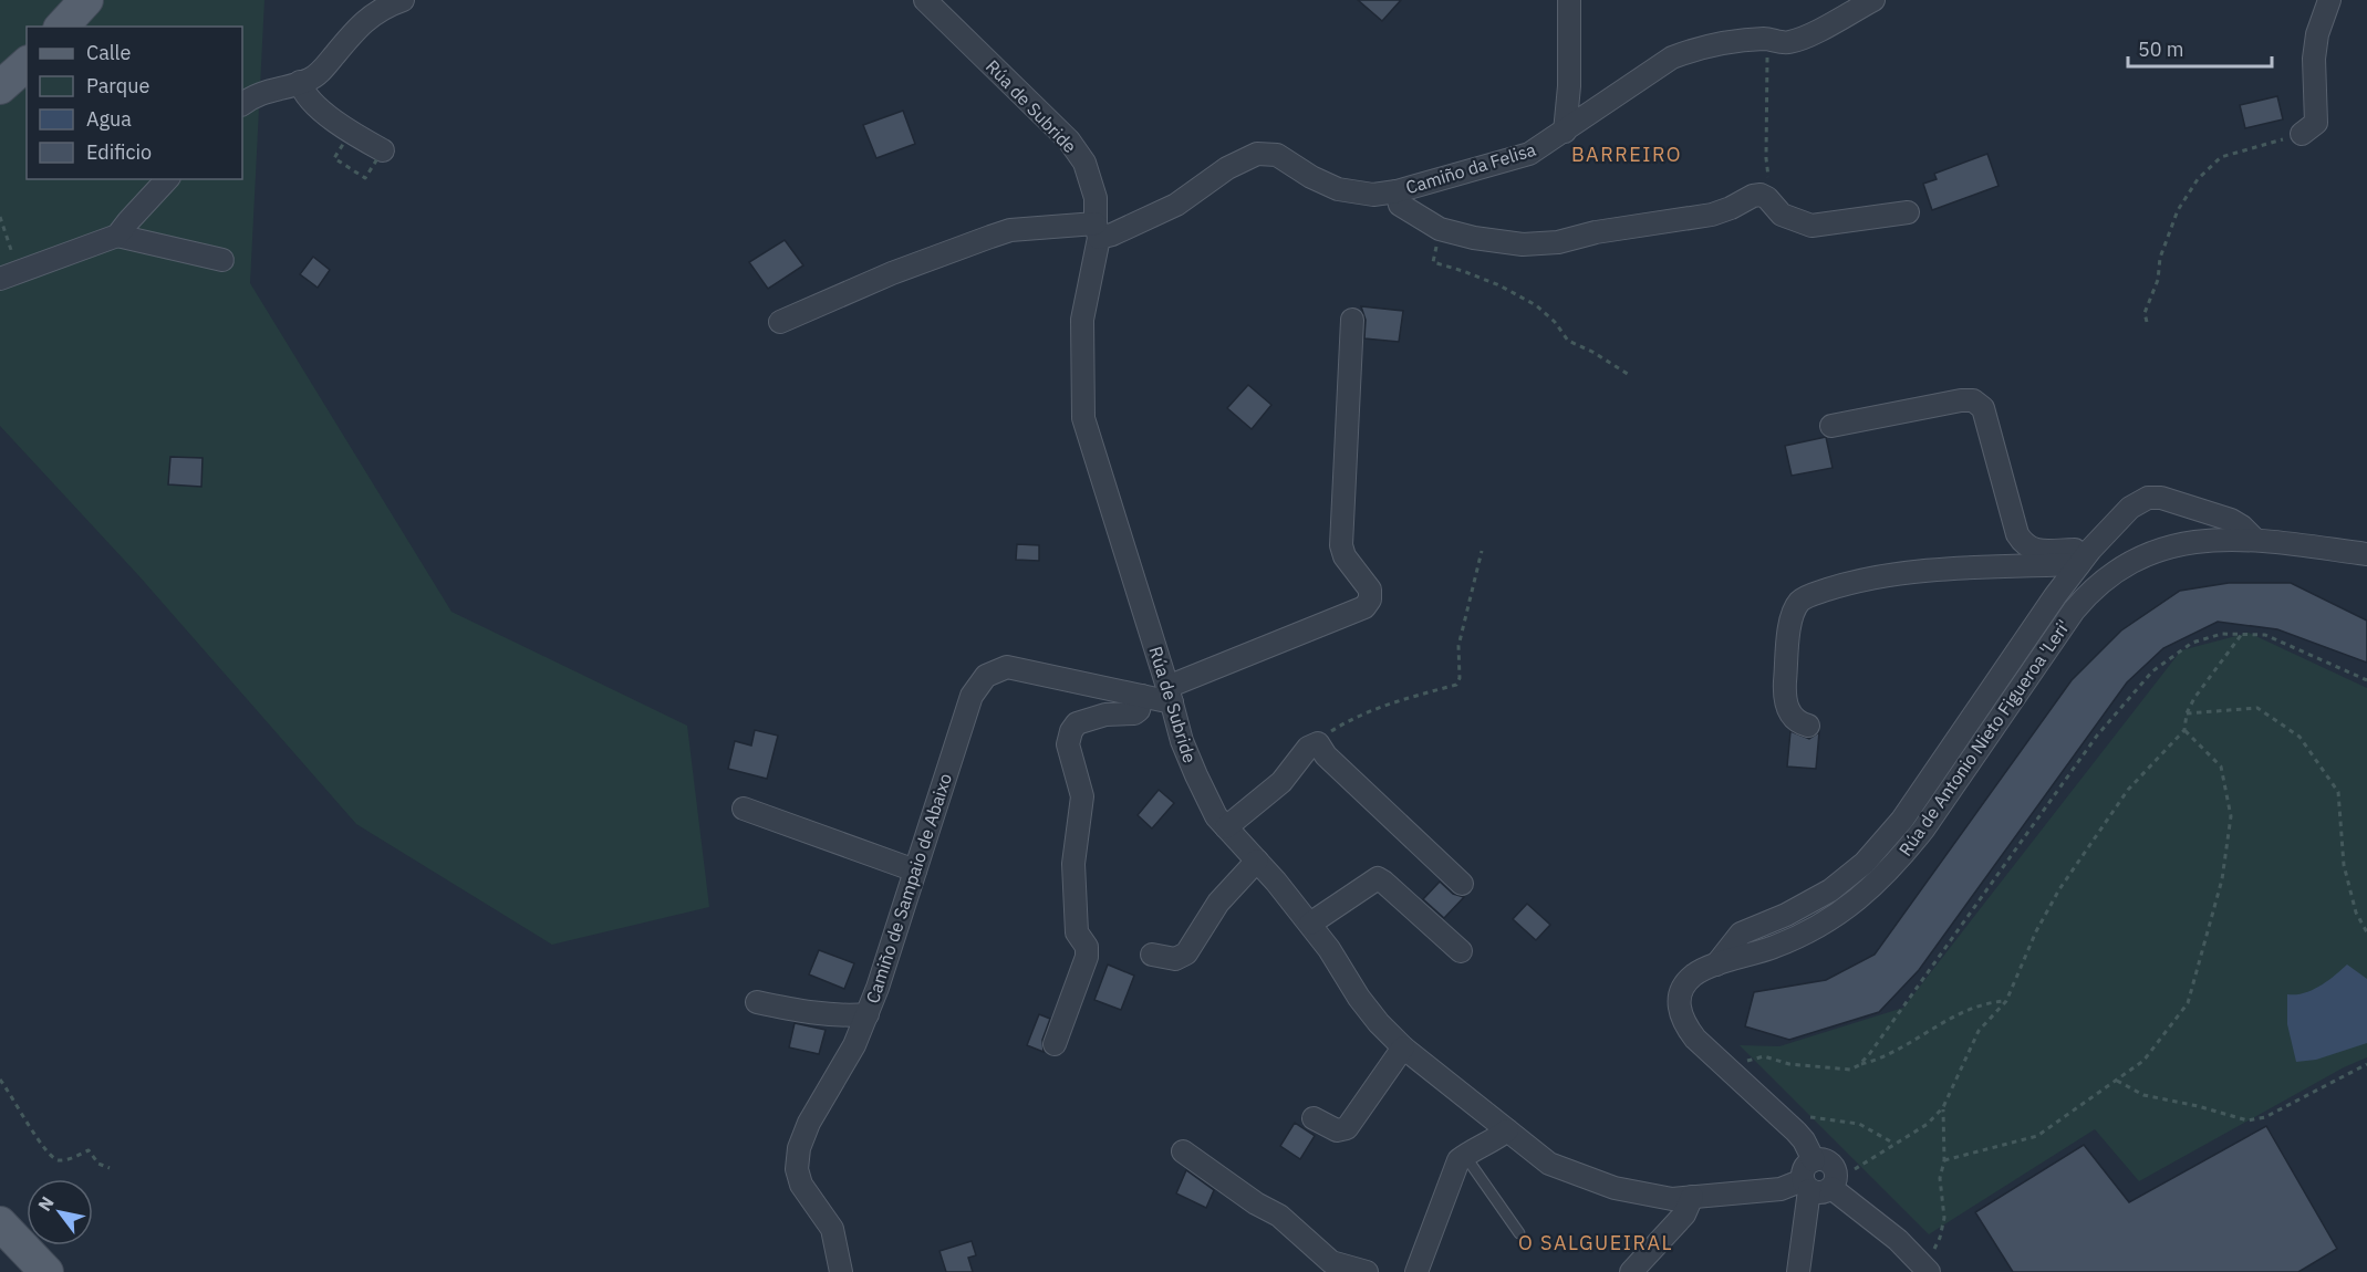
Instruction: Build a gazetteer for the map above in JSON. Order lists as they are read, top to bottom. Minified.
{"streets":{"street":["Rúa de Subride","Camiño da Felisa","Rúa de Antonio Nieto Figueroa 'Leri'","Camiño de Sampaio de Abaixo"]},"crossings":[["Rúa de Subride","Camiño da Felisa"],["Rúa de Subride","Rúa de Antonio Nieto Figueroa 'Leri'"],["Rúa de Subride","Camiño de Sampaio de Abaixo"]],"districts":["BARREIRO","O SALGUEIRAL"],"legend":["Calle","Parque","Agua","Edificio"],"scale_bar":"50 m","north":"top left"}
